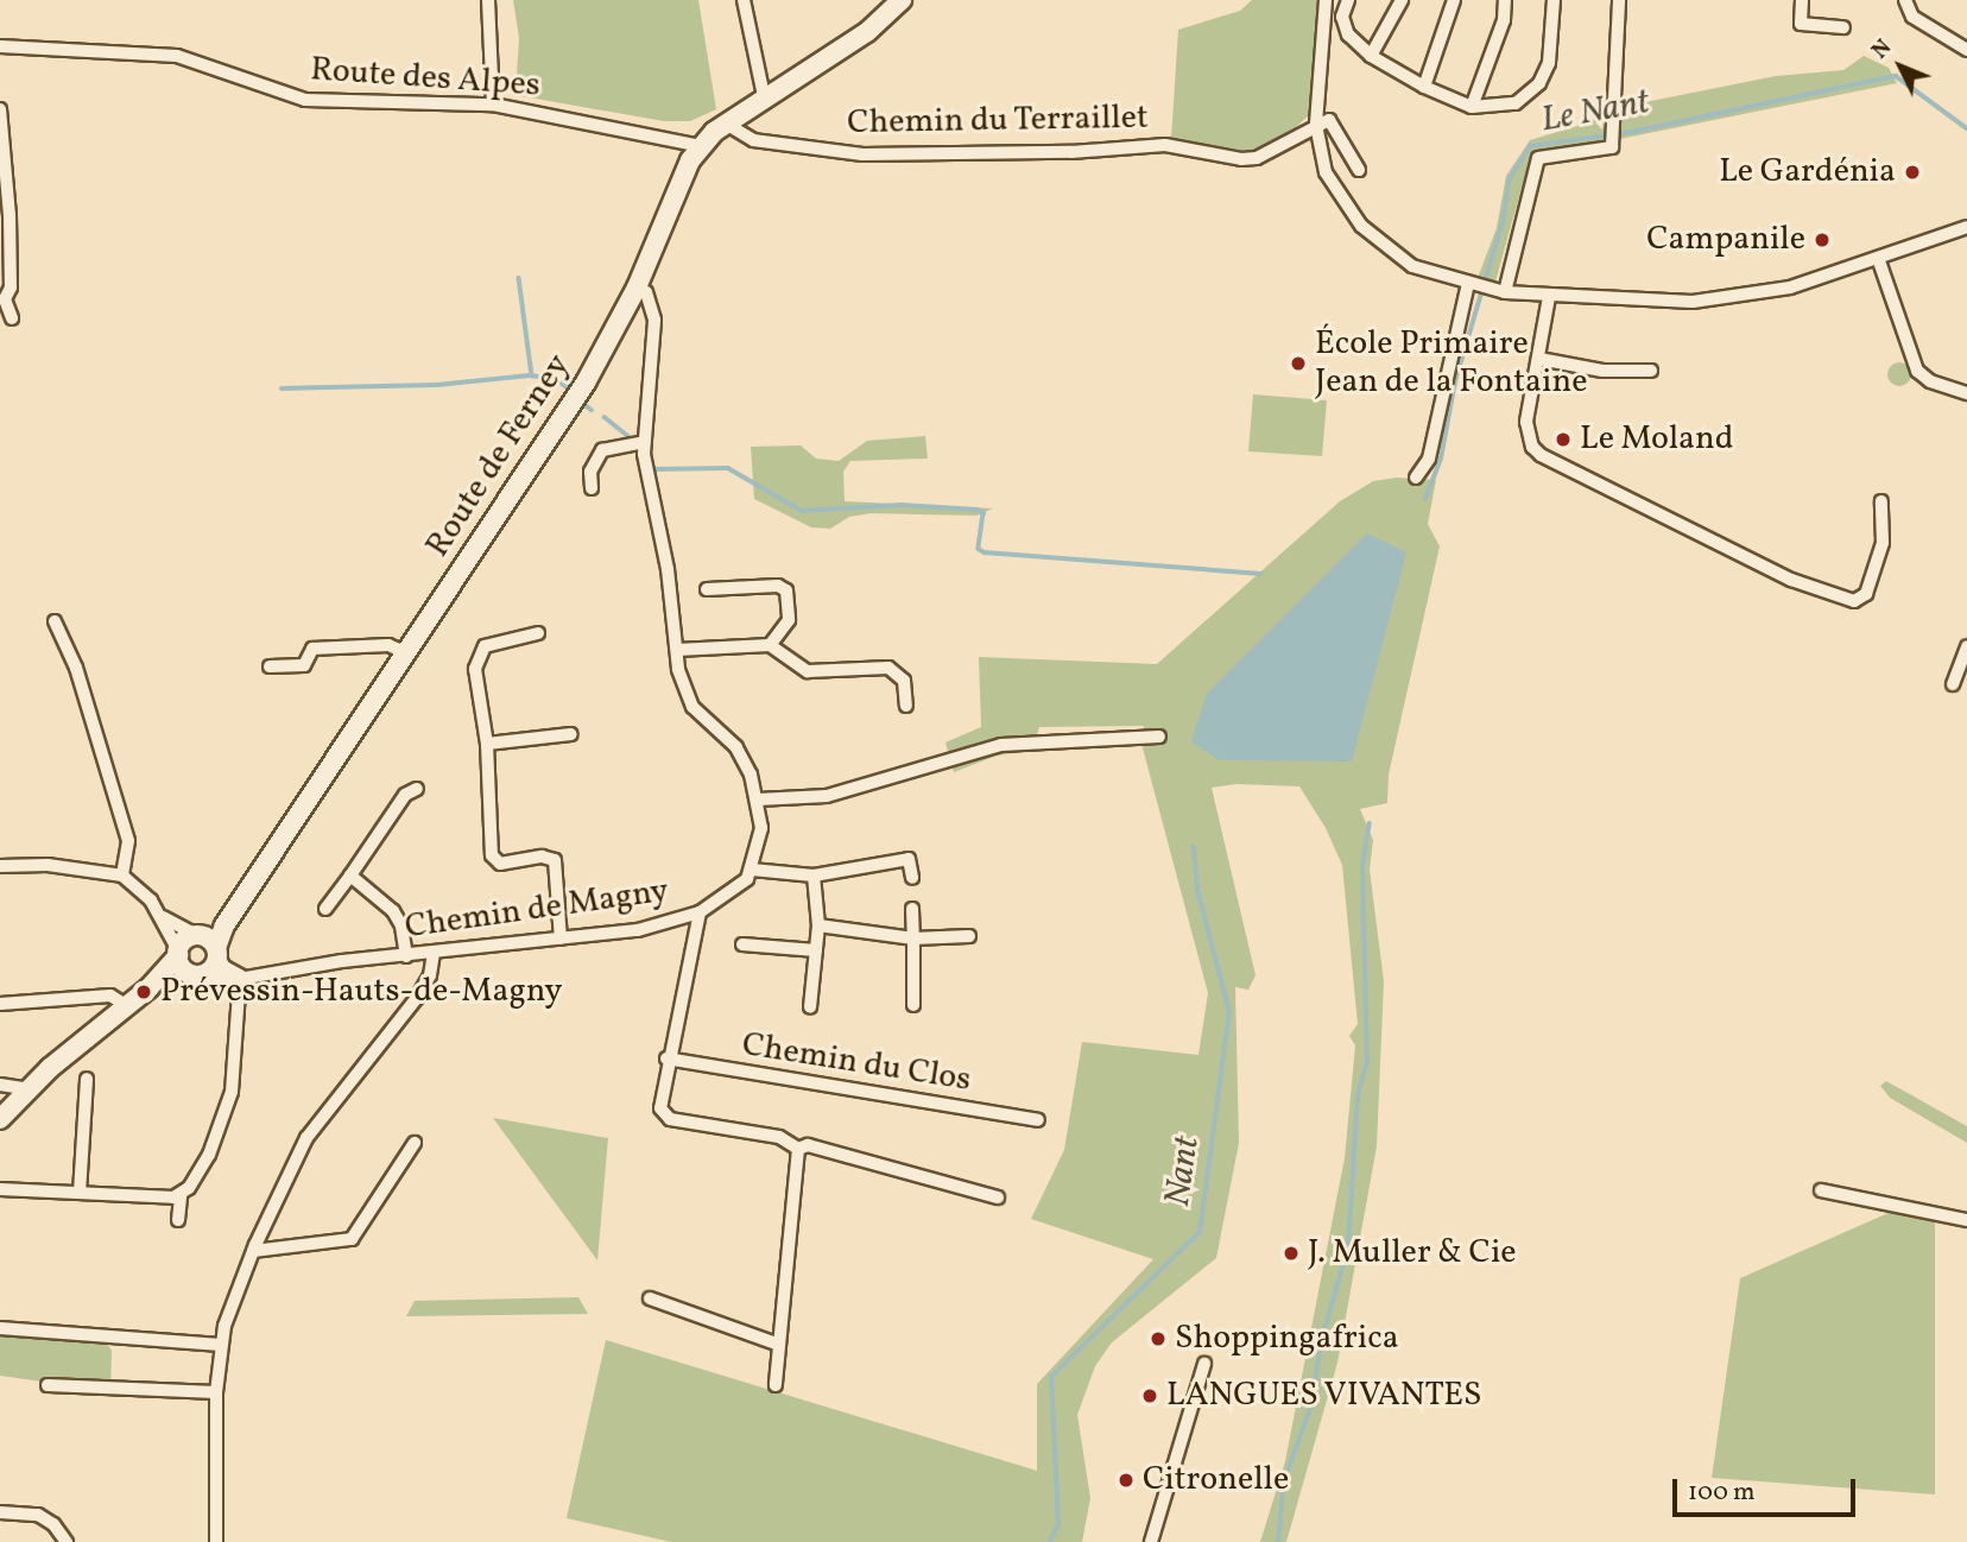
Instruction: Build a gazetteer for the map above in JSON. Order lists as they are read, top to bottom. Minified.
{"streets":{"main road":["Route de Ferney"],"street":["Route des Alpes","Chemin du Terraillet","Chemin de Magny","Chemin du Clos"]},"crossings":[["Route des Alpes","Route de Ferney"],["Chemin du Terraillet","Route de Ferney"]],"water":["Le Nant","Nant"],"places":["Le Gardénia","Campanile","École Primaire Jean de la Fontaine","Le Moland","Prévessin-Hauts-de-Magny","J. Muller & Cie","Shoppingafrica","LANGUES VIVANTES","Citronelle"],"scale_bar":"100 m","north":"top left"}
